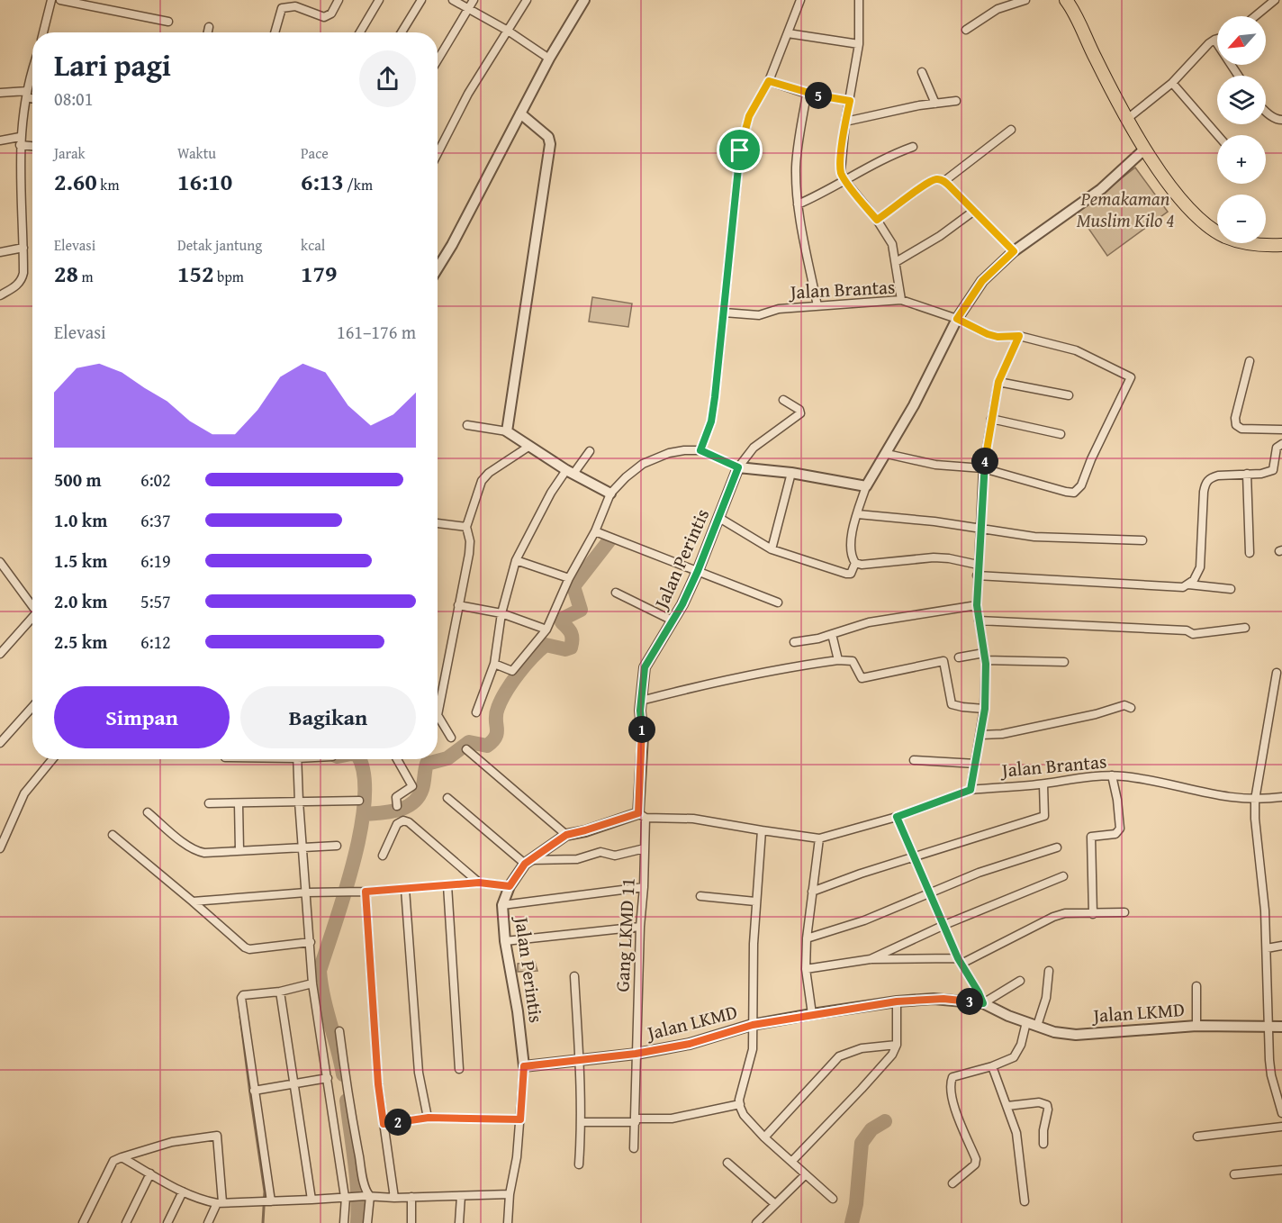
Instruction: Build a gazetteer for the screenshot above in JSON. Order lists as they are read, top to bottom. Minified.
{"streets":{"street":["Jalan Brantas","Jalan Perintis","Gang LKMD 11","Jalan LKMD"]},"crossings":[["Jalan Perintis","Gang LKMD 11"],["Jalan Perintis","Jalan LKMD"],["Gang LKMD 11","Jalan LKMD"]],"parks":["Pemakaman Muslim Kilo 4"],"north":"bottom left","page":{"map_buttons":["+","−"],"heading":["Lari pagi","08:01"],"pins":["5","4","1","3","2"],"stats":[["Jarak","2.60 km"],["Waktu","16:10"],["Pace","6:13 /km"],["Elevasi","28 m"],["Detak jantung","152 bpm"],["kcal","179"]],"chart":["Elevasi","161–176 m"],"list":[{"name":"500 m","note":"6:02"},{"name":"1.0 km","note":"6:37"},{"name":"1.5 km","note":"6:19"},{"name":"2.0 km","note":"5:57"},{"name":"2.5 km","note":"6:12"}],"buttons":["Simpan","Bagikan"]}}
